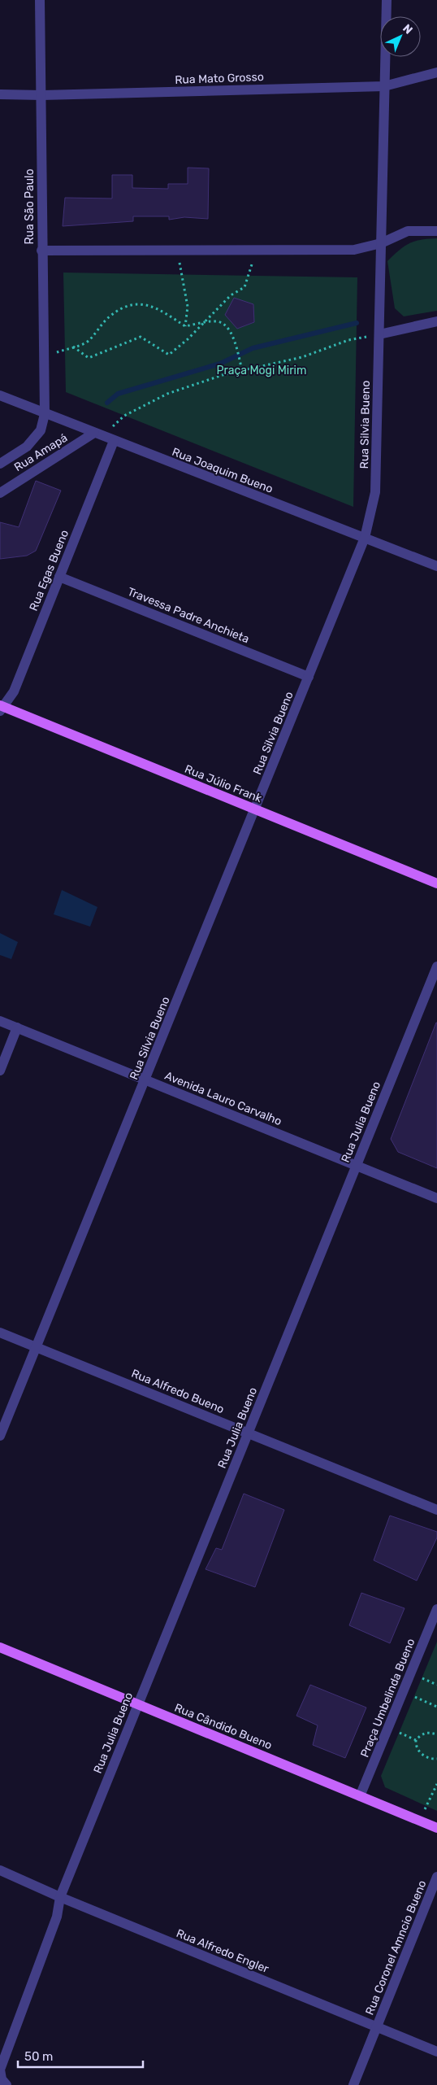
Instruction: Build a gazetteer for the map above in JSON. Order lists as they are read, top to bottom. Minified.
{"streets":{"main road":["Rua Júlio Frank","Rua Cândido Bueno"],"street":["Rua Mato Grosso","Rua São Paulo","Rua Silvia Bueno","Rua Amapá","Rua Joaquim Bueno","Rua Egas Bueno","Travessa Padre Anchieta","Avenida Lauro Carvalho","Rua Julia Bueno","Rua Alfredo Bueno","Praça Umbelinda Bueno","Rua Coronel Amncio Bueno","Rua Alfredo Engler"]},"crossings":[["Rua Mato Grosso","Rua São Paulo"],["Rua Mato Grosso","Rua Silvia Bueno"],["Rua São Paulo","Rua Amapá"],["Rua São Paulo","Rua Joaquim Bueno"],["Rua Silvia Bueno","Rua Joaquim Bueno"],["Rua Silvia Bueno","Travessa Padre Anchieta"],["Rua Silvia Bueno","Rua Júlio Frank"],["Rua Silvia Bueno","Avenida Lauro Carvalho"],["Rua Silvia Bueno","Rua Alfredo Bueno"],["Rua Amapá","Rua Joaquim Bueno"],["Rua Joaquim Bueno","Rua Egas Bueno"],["Rua Egas Bueno","Travessa Padre Anchieta"],["Rua Egas Bueno","Rua Júlio Frank"],["Avenida Lauro Carvalho","Rua Julia Bueno"],["Rua Julia Bueno","Rua Alfredo Bueno"],["Rua Julia Bueno","Rua Cândido Bueno"],["Rua Julia Bueno","Rua Alfredo Engler"],["Praça Umbelinda Bueno","Rua Cândido Bueno"],["Rua Coronel Amncio Bueno","Rua Alfredo Engler"]],"parks":["Praça Mogi Mirim"],"scale_bar":"50 m","north":"top right"}
